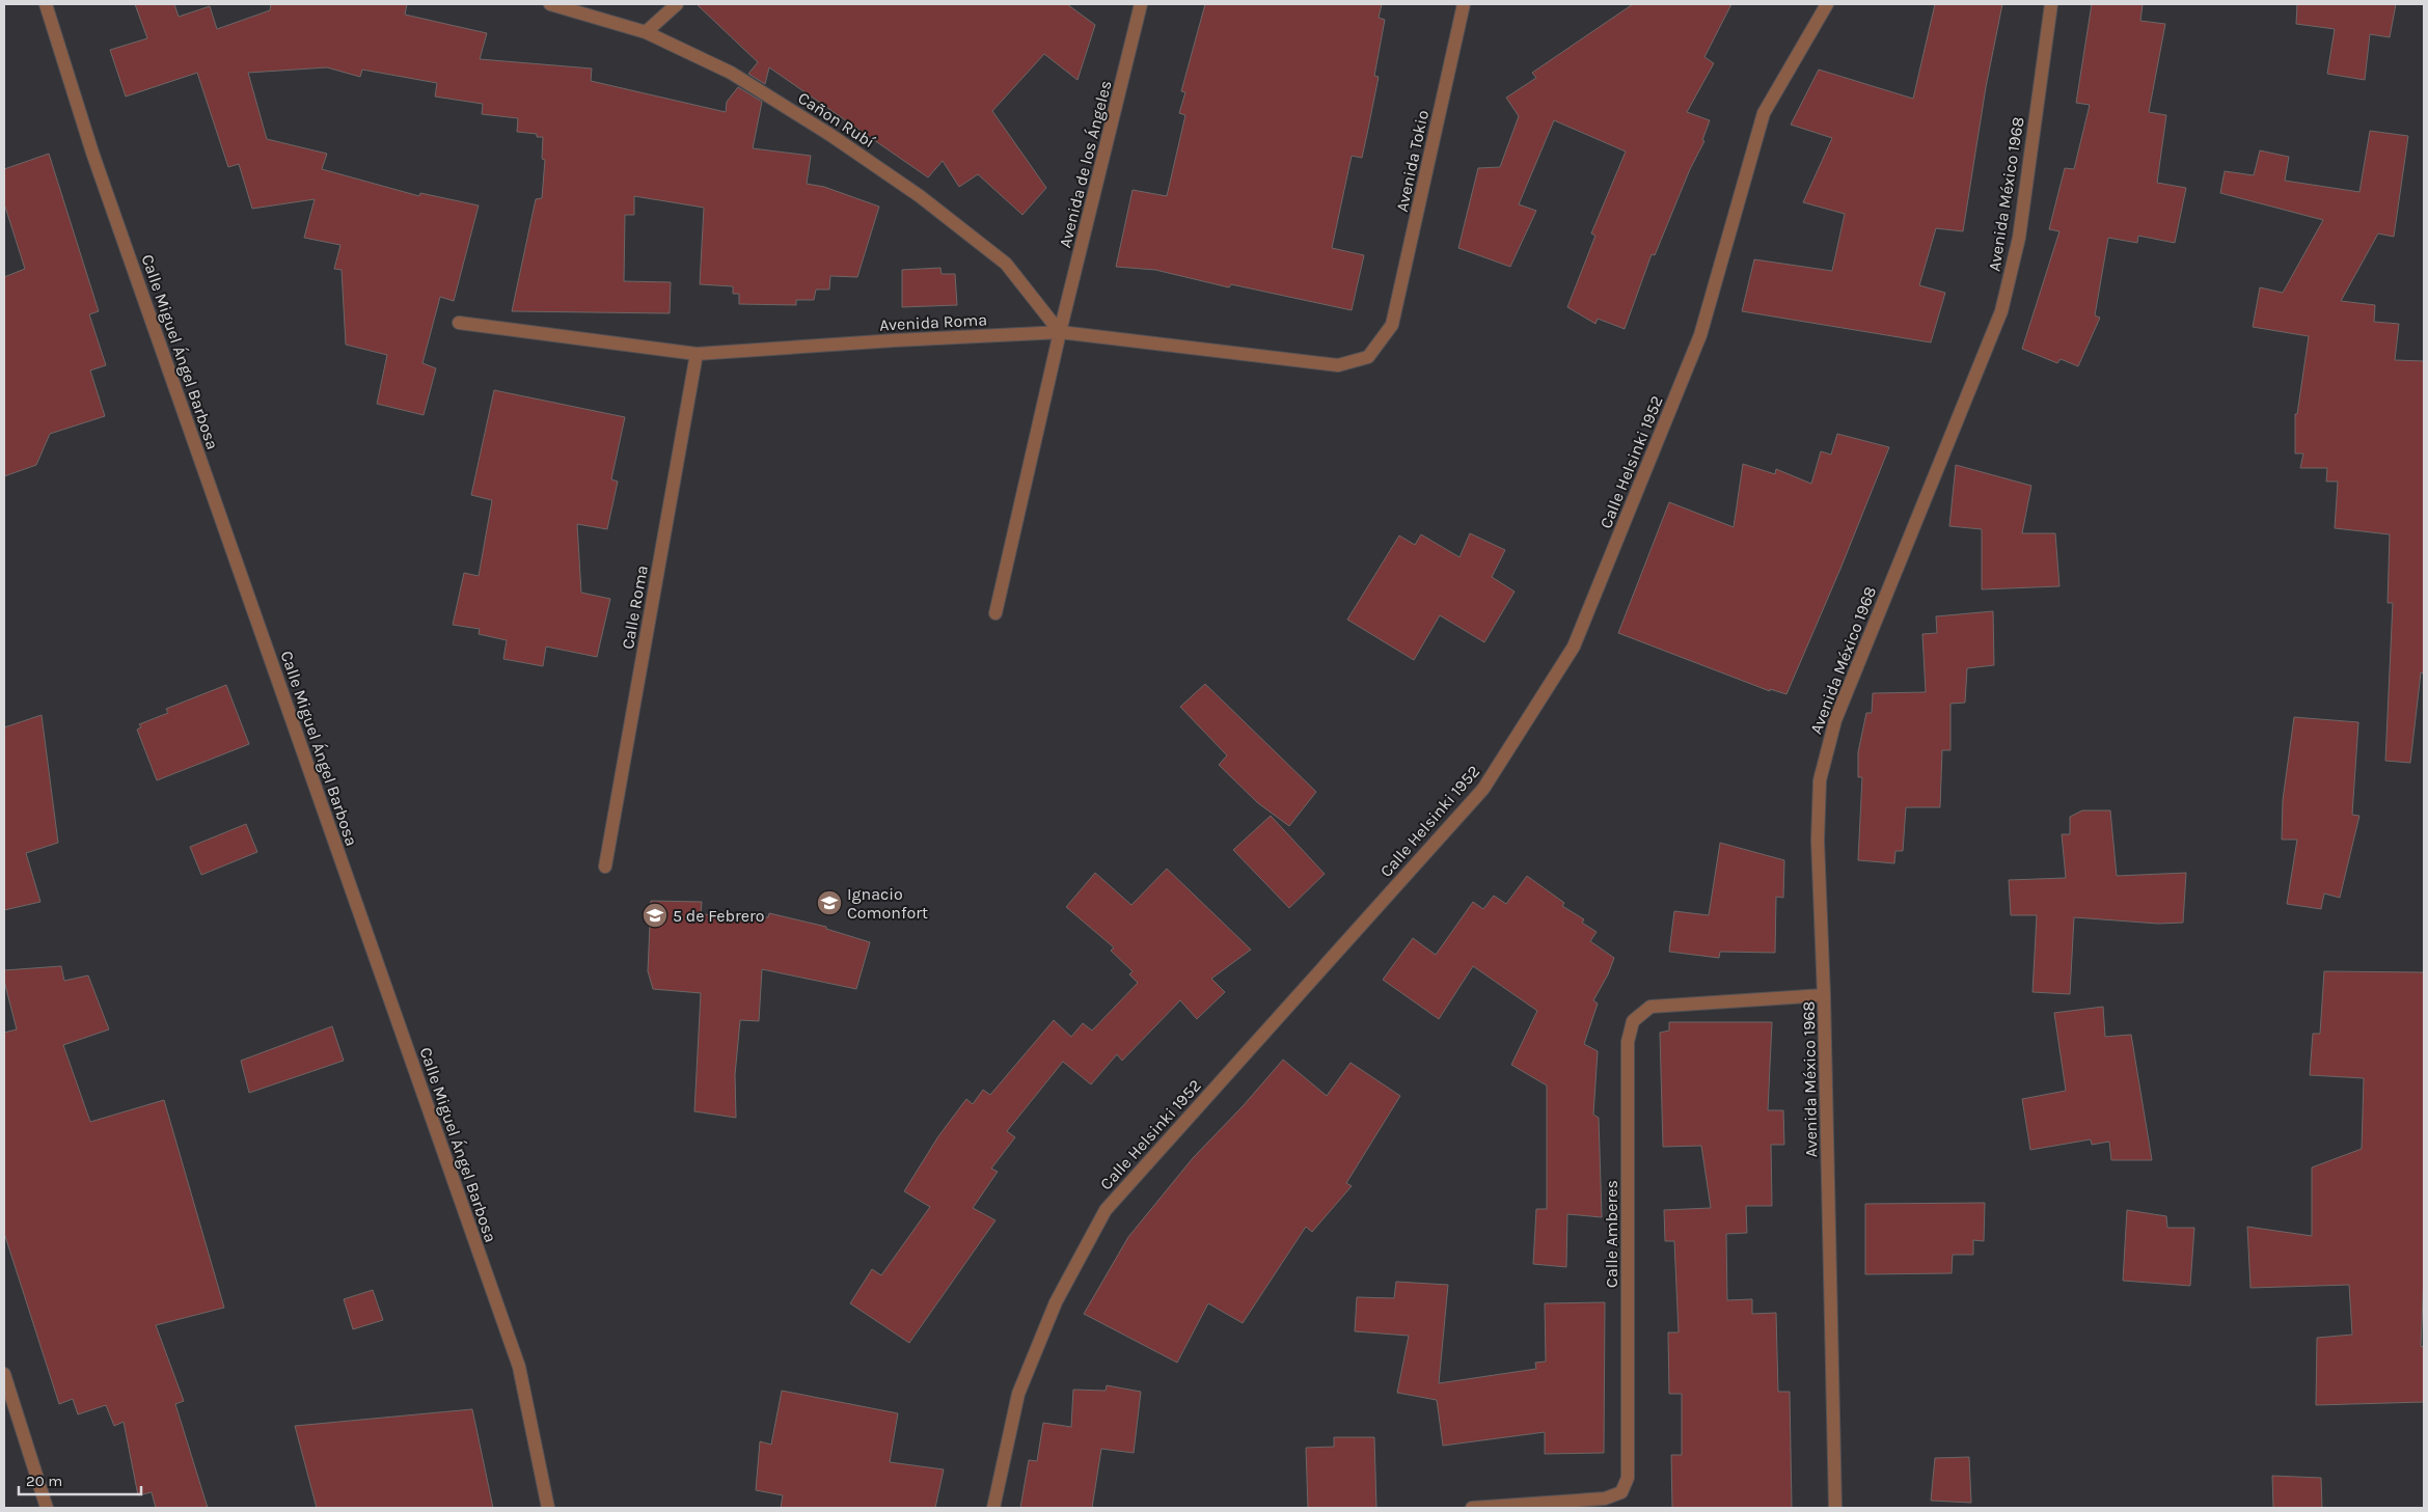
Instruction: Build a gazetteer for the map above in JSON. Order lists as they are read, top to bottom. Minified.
{"streets":{"street":["Cañon Rubí","Avenida Tokio","Avenida de los Ángeles","Avenida México 1968","Avenida Roma","Calle Miguel Ángel Barbosa","Calle Helsinki 1952","Calle Roma","Calle Amberes"]},"crossings":[["Cañon Rubí","Avenida de los Ángeles"],["Cañon Rubí","Avenida Roma"],["Avenida Tokio","Avenida Roma"],["Avenida de los Ángeles","Avenida Roma"],["Avenida México 1968","Calle Amberes"],["Avenida Roma","Calle Roma"]],"places":{"school or university":["Ignacio Comonfort","5 de Febrero"]},"scale_bar":"20 m"}
